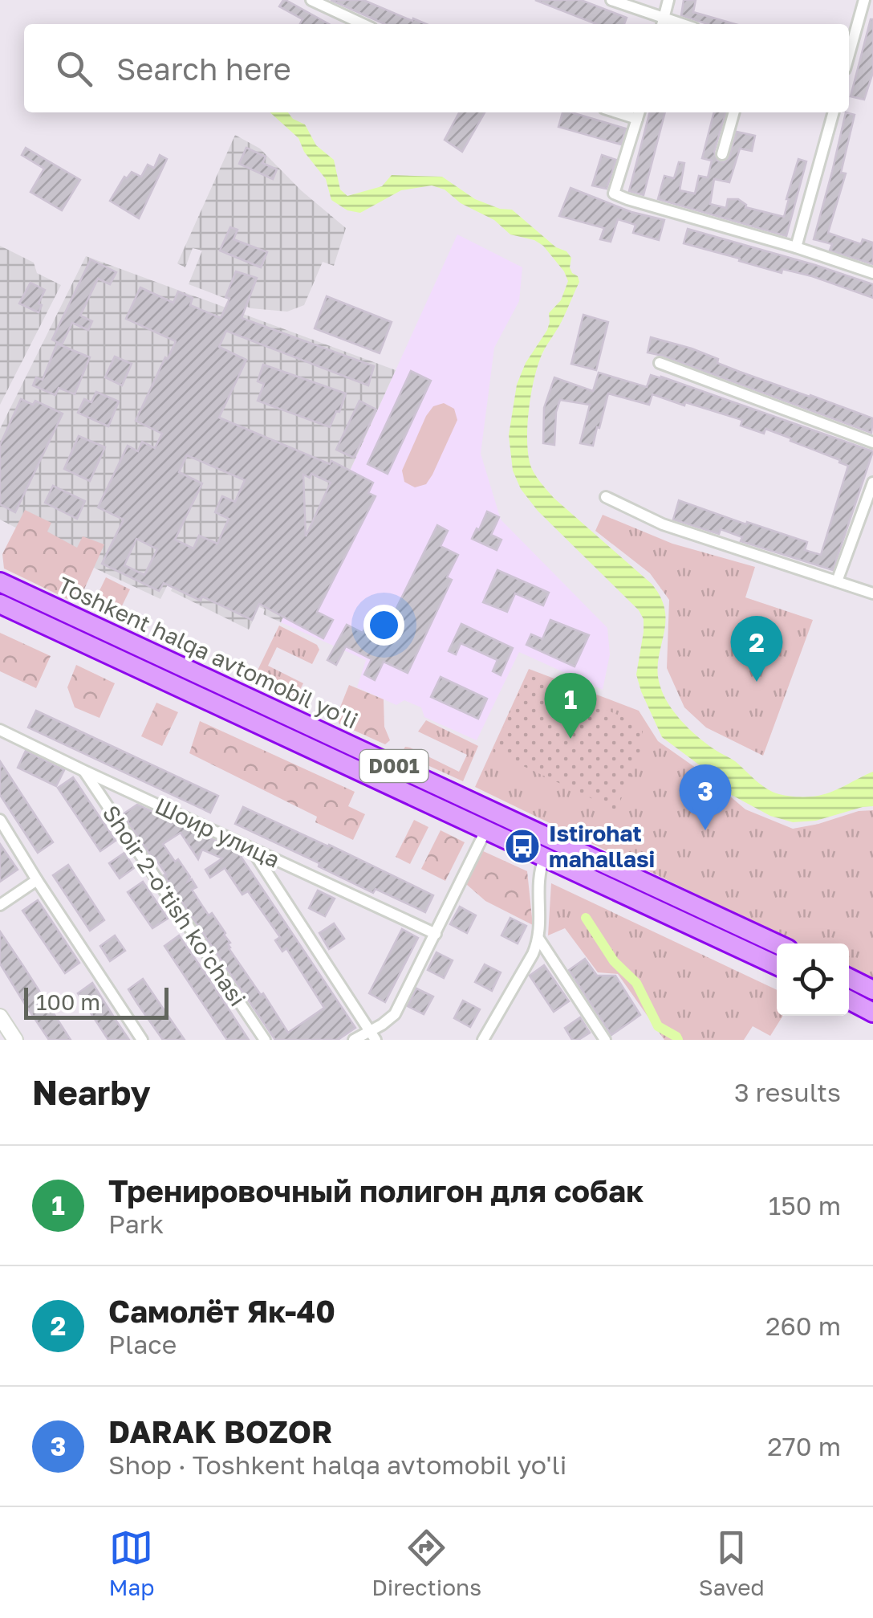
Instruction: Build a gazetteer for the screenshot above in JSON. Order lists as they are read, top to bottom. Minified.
{"streets":{"highway":["Toshkent halqa avtomobil yo'li","D001"],"street":["Шоир улица","Shoir 2-o'tish ko'chasi"]},"crossings":[["Шоир улица","Shoir 2-o'tish ko'chasi"]],"places":{"bus stop":["Istirohat mahallasi"]},"scale_bar":"100 m","page":{"search":"Search here","pins":["2","1","3"],"scale":"100 m","heading":["Nearby","3 results"],"list":[{"mark":"1","name":"Тренировочный полигон для собак","note":"Park","value":"150 m"},{"mark":"2","name":"Самолёт Як-40","note":"Place","value":"260 m"},{"mark":"3","name":"DARAK BOZOR","note":"Shop · Toshkent halqa avtomobil yo'li","value":"270 m"}],"nav":["Map","Directions","Saved"]}}
